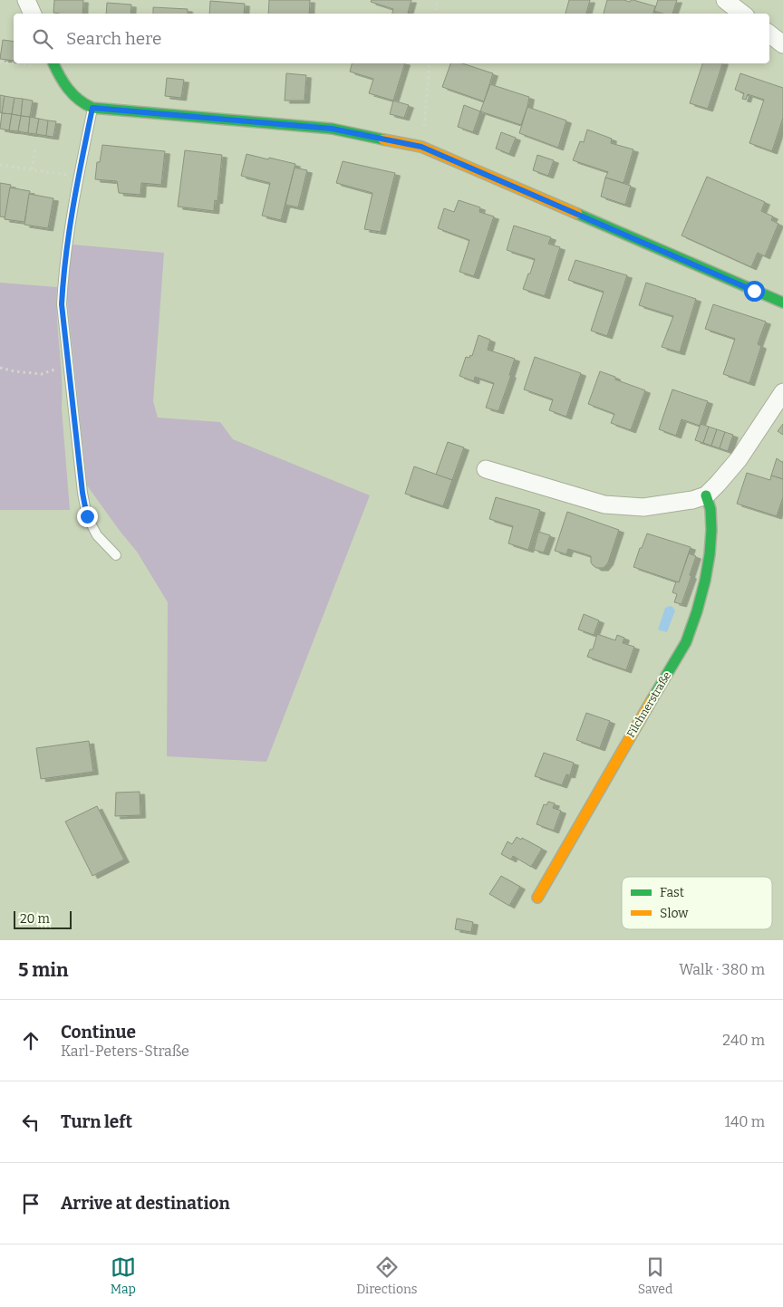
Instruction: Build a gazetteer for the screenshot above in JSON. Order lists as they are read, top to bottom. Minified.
{"streets":{"street":["Filchnerstraße"]},"legend":["Fast","Slow"],"scale_bar":"20 m","page":{"search":"Search here","scale":"20 m","heading":["5 min","Walk · 380 m"],"list":[["Continue","Karl-Peters-Straße","240 m"],["Turn left","140 m"],"Arrive at destination"],"nav":["Map","Directions","Saved"]}}
